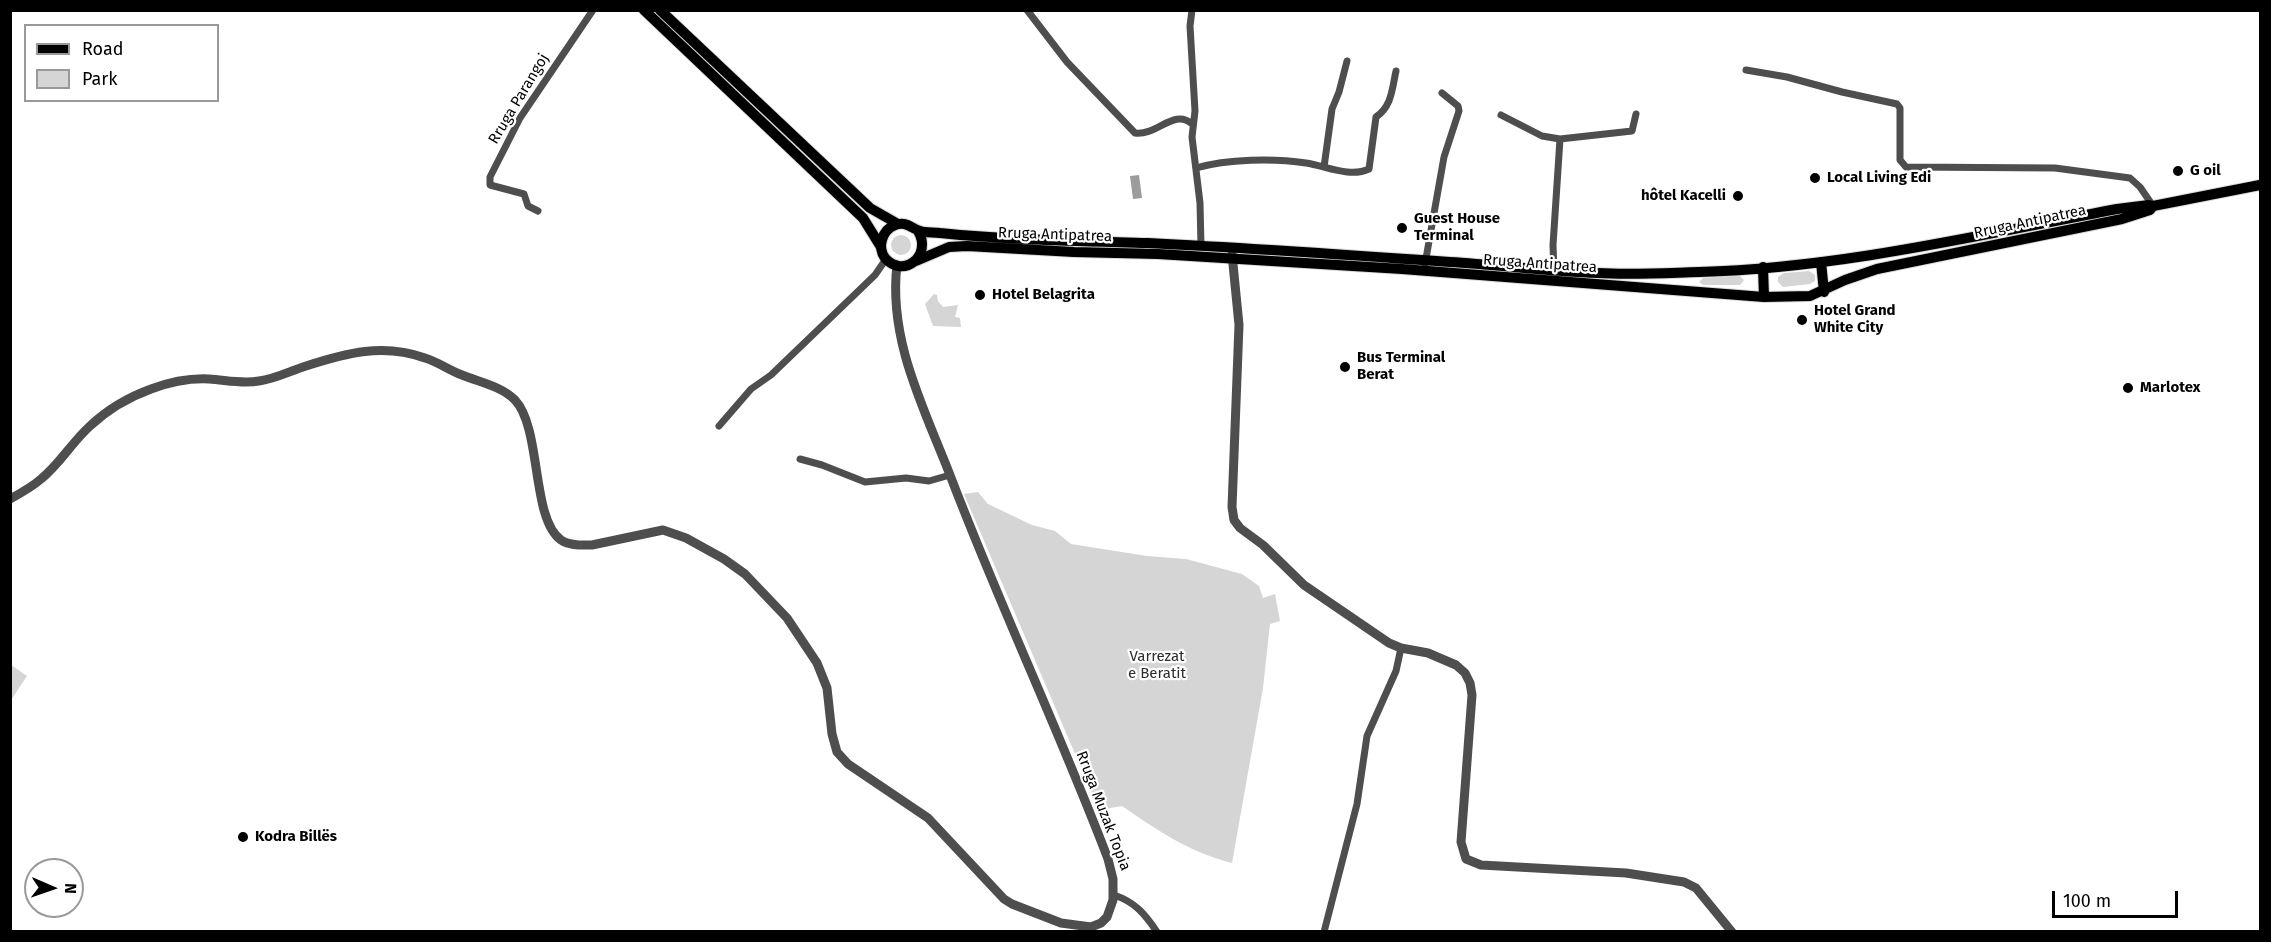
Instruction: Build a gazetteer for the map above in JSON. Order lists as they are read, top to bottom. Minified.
{"streets":{"main road":["Rruga Antipatrea"],"street":["Rruga Parangoj","Rruga Muzak Topia"]},"crossings":[["Rruga Antipatrea","Rruga Muzak Topia"]],"parks":["Varrezat e Beratit"],"places":["G oil","Local Living Edi","hôtel Kacelli","Guest House Terminal","Hotel Belagrita","Hotel Grand White City","Bus Terminal Berat","Marlotex","Kodra Billës"],"legend":["Road","Park"],"scale_bar":"100 m","north":"right"}
